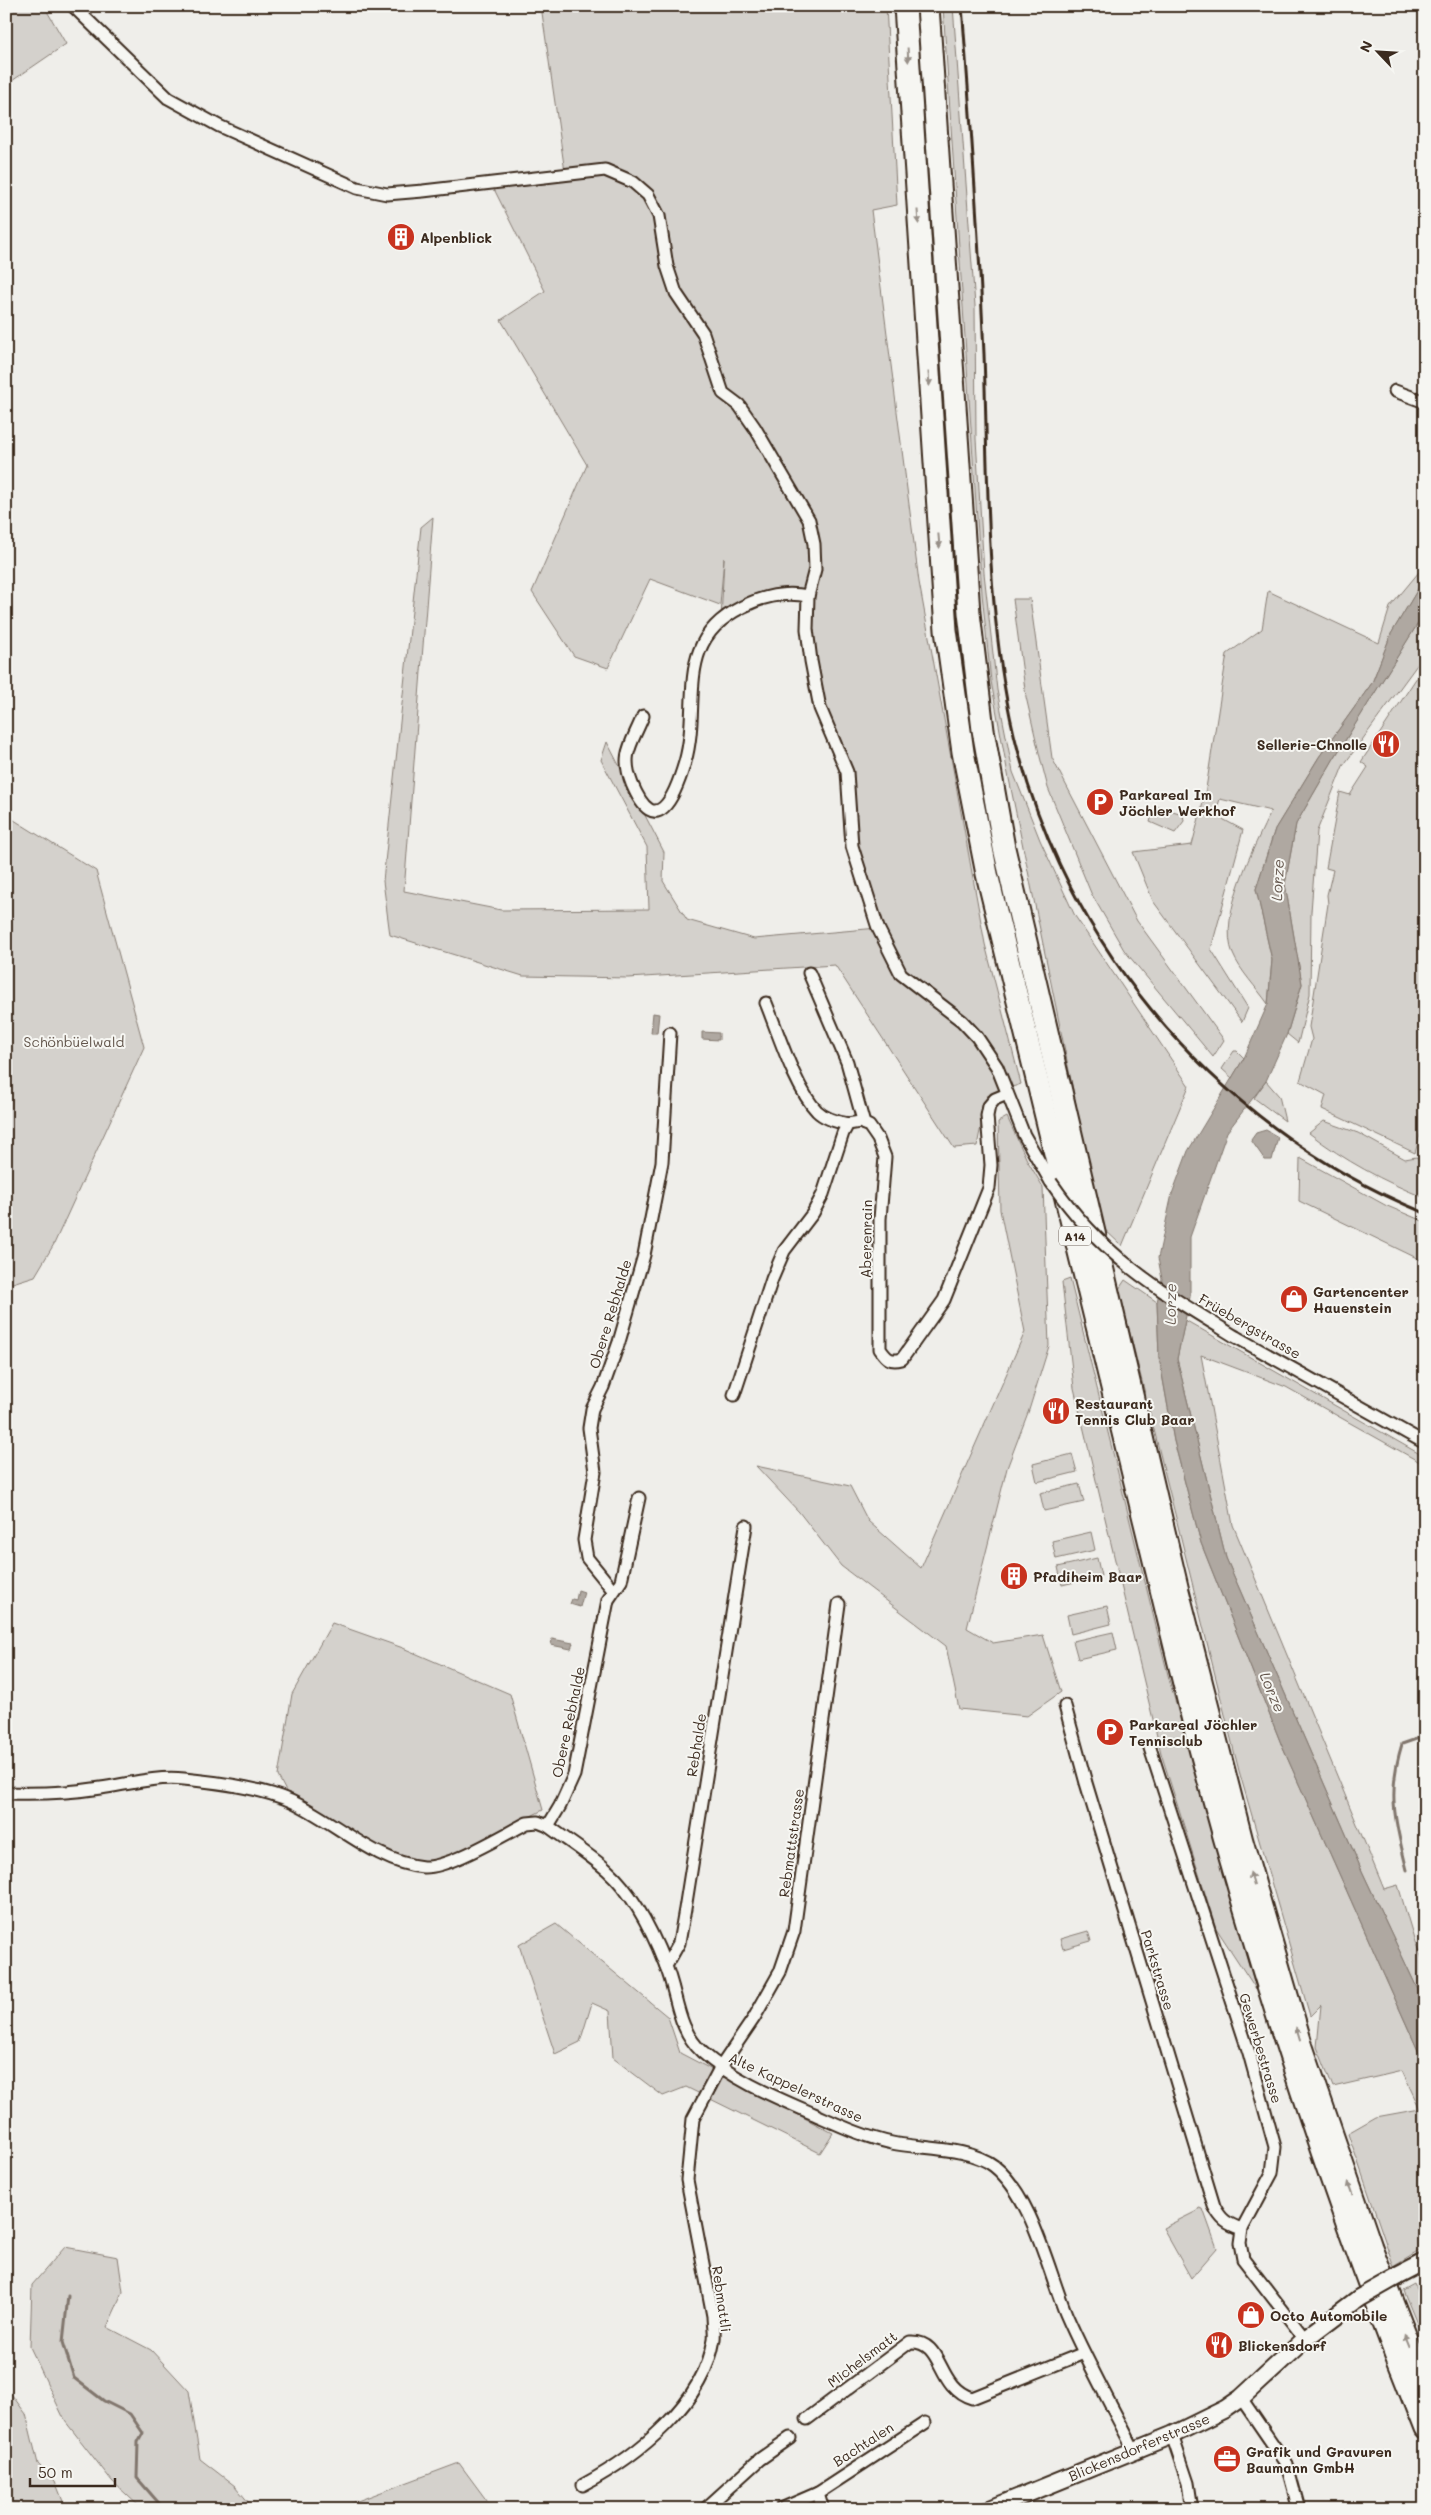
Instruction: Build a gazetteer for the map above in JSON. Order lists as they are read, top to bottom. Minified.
{"streets":{"highway":["A14"],"street":["Aberenrain","Obere Rebhalde","Früebergstrasse","Rebhalde","Rebmattstrasse","Parkstrasse","Gewerbestrasse","Alte Kappelerstrasse","Rebmattli","Michelsmatt","Bachtalen","Blickensdorferstrasse"]},"crossings":[["Aberenrain","Früebergstrasse"],["Obere Rebhalde","Alte Kappelerstrasse"],["Rebhalde","Alte Kappelerstrasse"],["Rebmattstrasse","Alte Kappelerstrasse"],["Rebmattstrasse","Rebmattli"],["Parkstrasse","Gewerbestrasse"],["Gewerbestrasse","Blickensdorferstrasse"],["Alte Kappelerstrasse","Rebmattli"],["Alte Kappelerstrasse","Michelsmatt"],["Alte Kappelerstrasse","Blickensdorferstrasse"]],"water":["Lorze"],"parks":["Schönbüelwald"],"places":{"building":["Alpenblick","Pfadiheim Baar"],"restaurant":["Sellerie-Chnolle","Restaurant Tennis Club Baar","Blickensdorf"],"parking":["Parkareal Im Jöchler Werkhof","Parkareal Jöchler Tennisclub"],"shop":["Gartencenter Hauenstein","Octo Automobile"],"office":["Grafik und Gravuren Baumann GmbH"]},"scale_bar":"50 m","north":"top left"}
